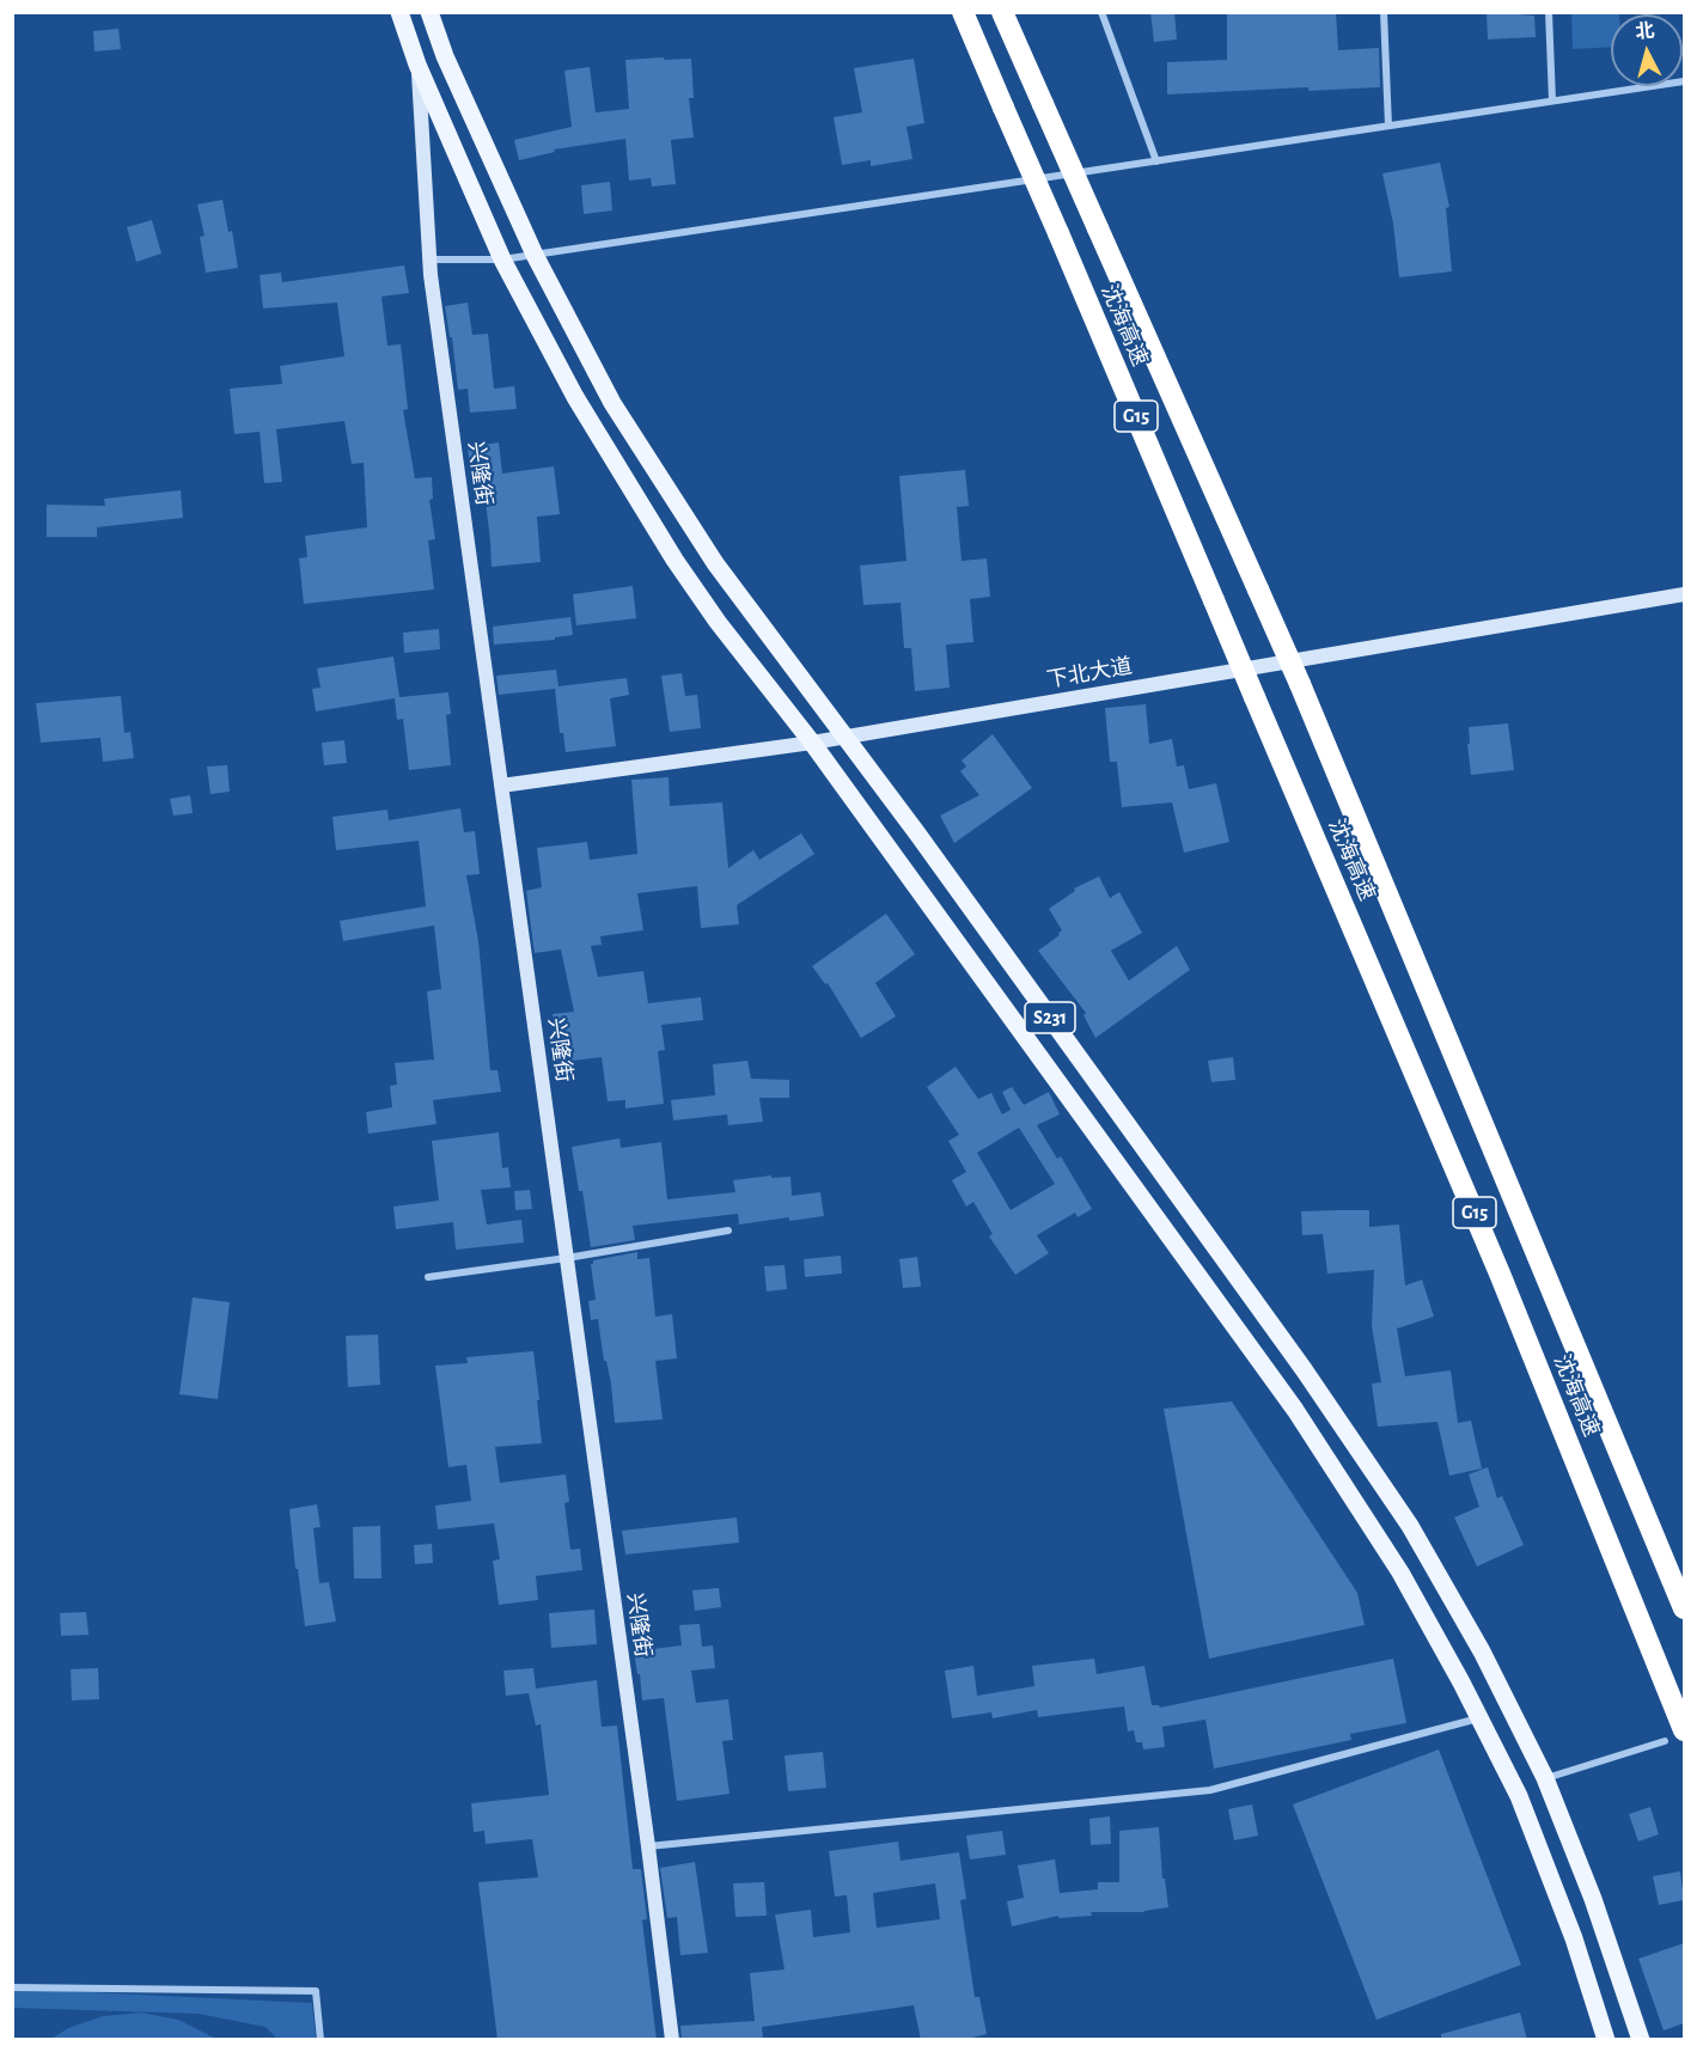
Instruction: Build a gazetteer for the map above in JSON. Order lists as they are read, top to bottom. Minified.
{"streets":{"highway":["沈海高速","G15"],"main road":["S231"],"street":["兴隆街","下北大道"]},"crossings":[["兴隆街","下北大道"],["兴隆街","S231"],["下北大道","S231"]],"north":"top"}
